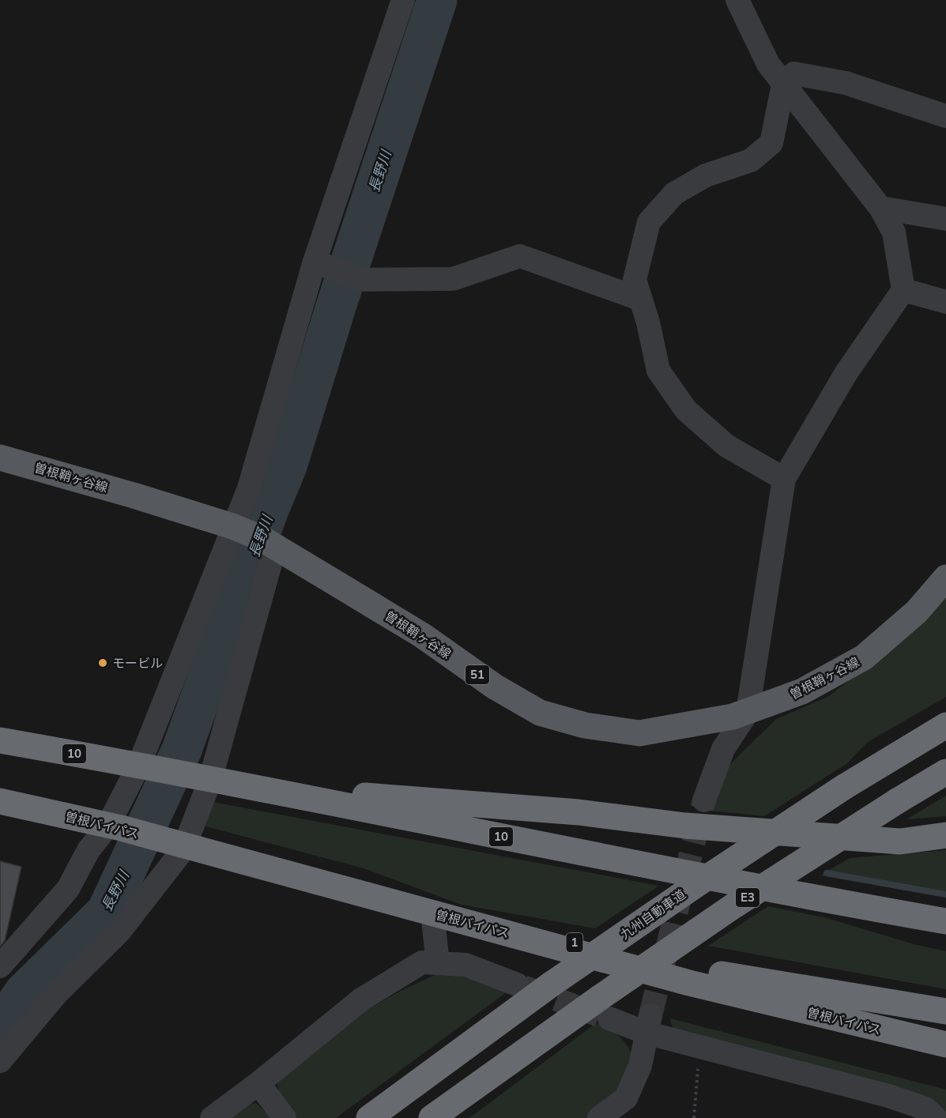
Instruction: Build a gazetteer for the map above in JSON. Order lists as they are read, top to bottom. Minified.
{"streets":{"highway":["10","曽根バイパス","E3","九州自動車道","1"],"main road":["曽根鞘ヶ谷線","51"]},"crossings":[["曽根バイパス","1"]],"water":["長野川"],"places":["モービル"]}
